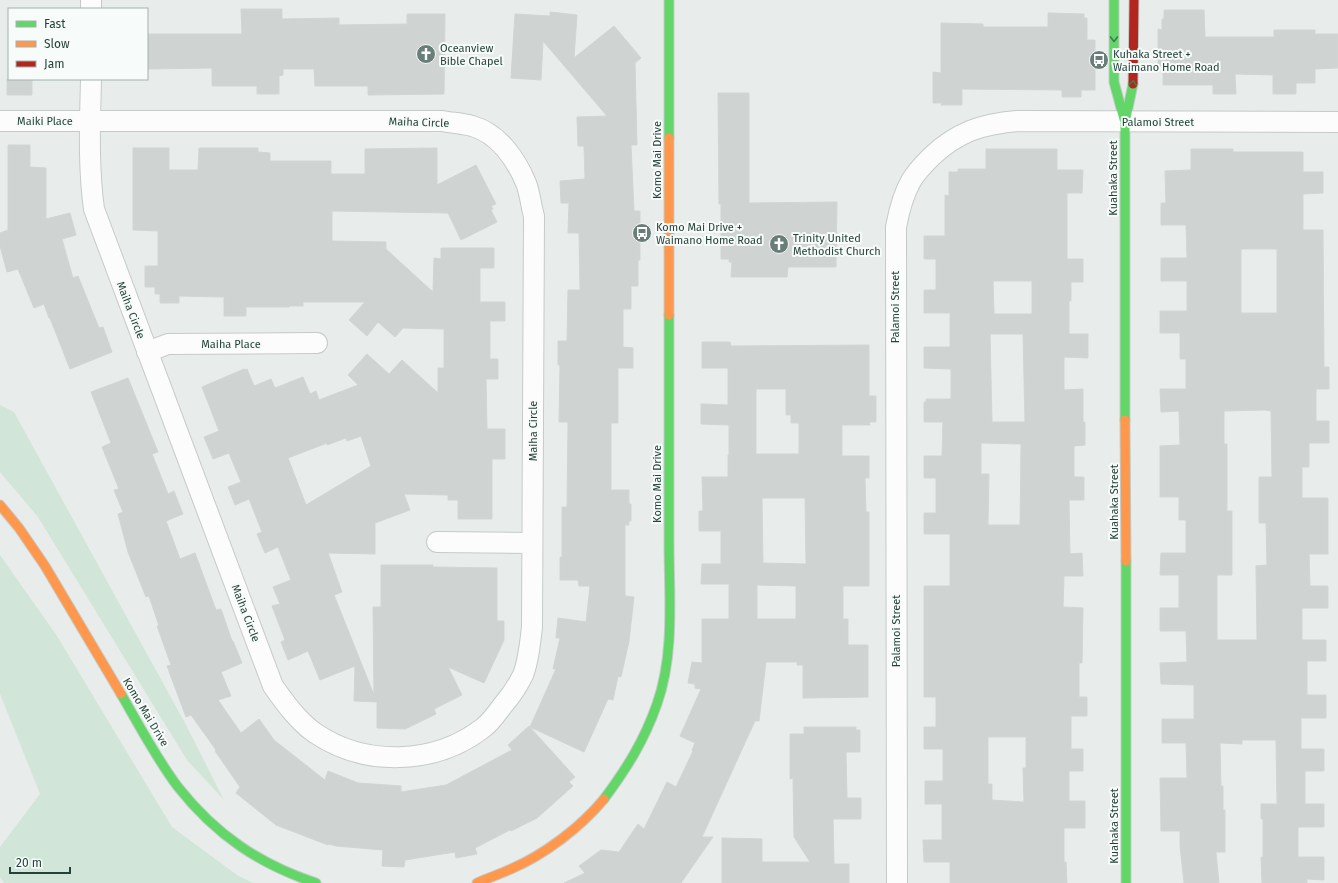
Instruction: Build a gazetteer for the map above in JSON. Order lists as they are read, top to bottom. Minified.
{"streets":{"main road":["Komo Mai Drive","Kuahaka Street"],"street":["Maiki Place","Maiha Circle","Palamoi Street","Maiha Place"]},"crossings":[["Maiki Place","Maiha Circle"],["Maiha Circle","Maiha Place"],["Palamoi Street","Kuahaka Street"]],"places":{"church":["Oceanview Bible Chapel","Trinity United Methodist Church"],"bus stop":["Kuhaka Street + Waimano Home Road","Komo Mai Drive + Waimano Home Road"]},"legend":["Fast","Slow","Jam"],"scale_bar":"20 m"}
